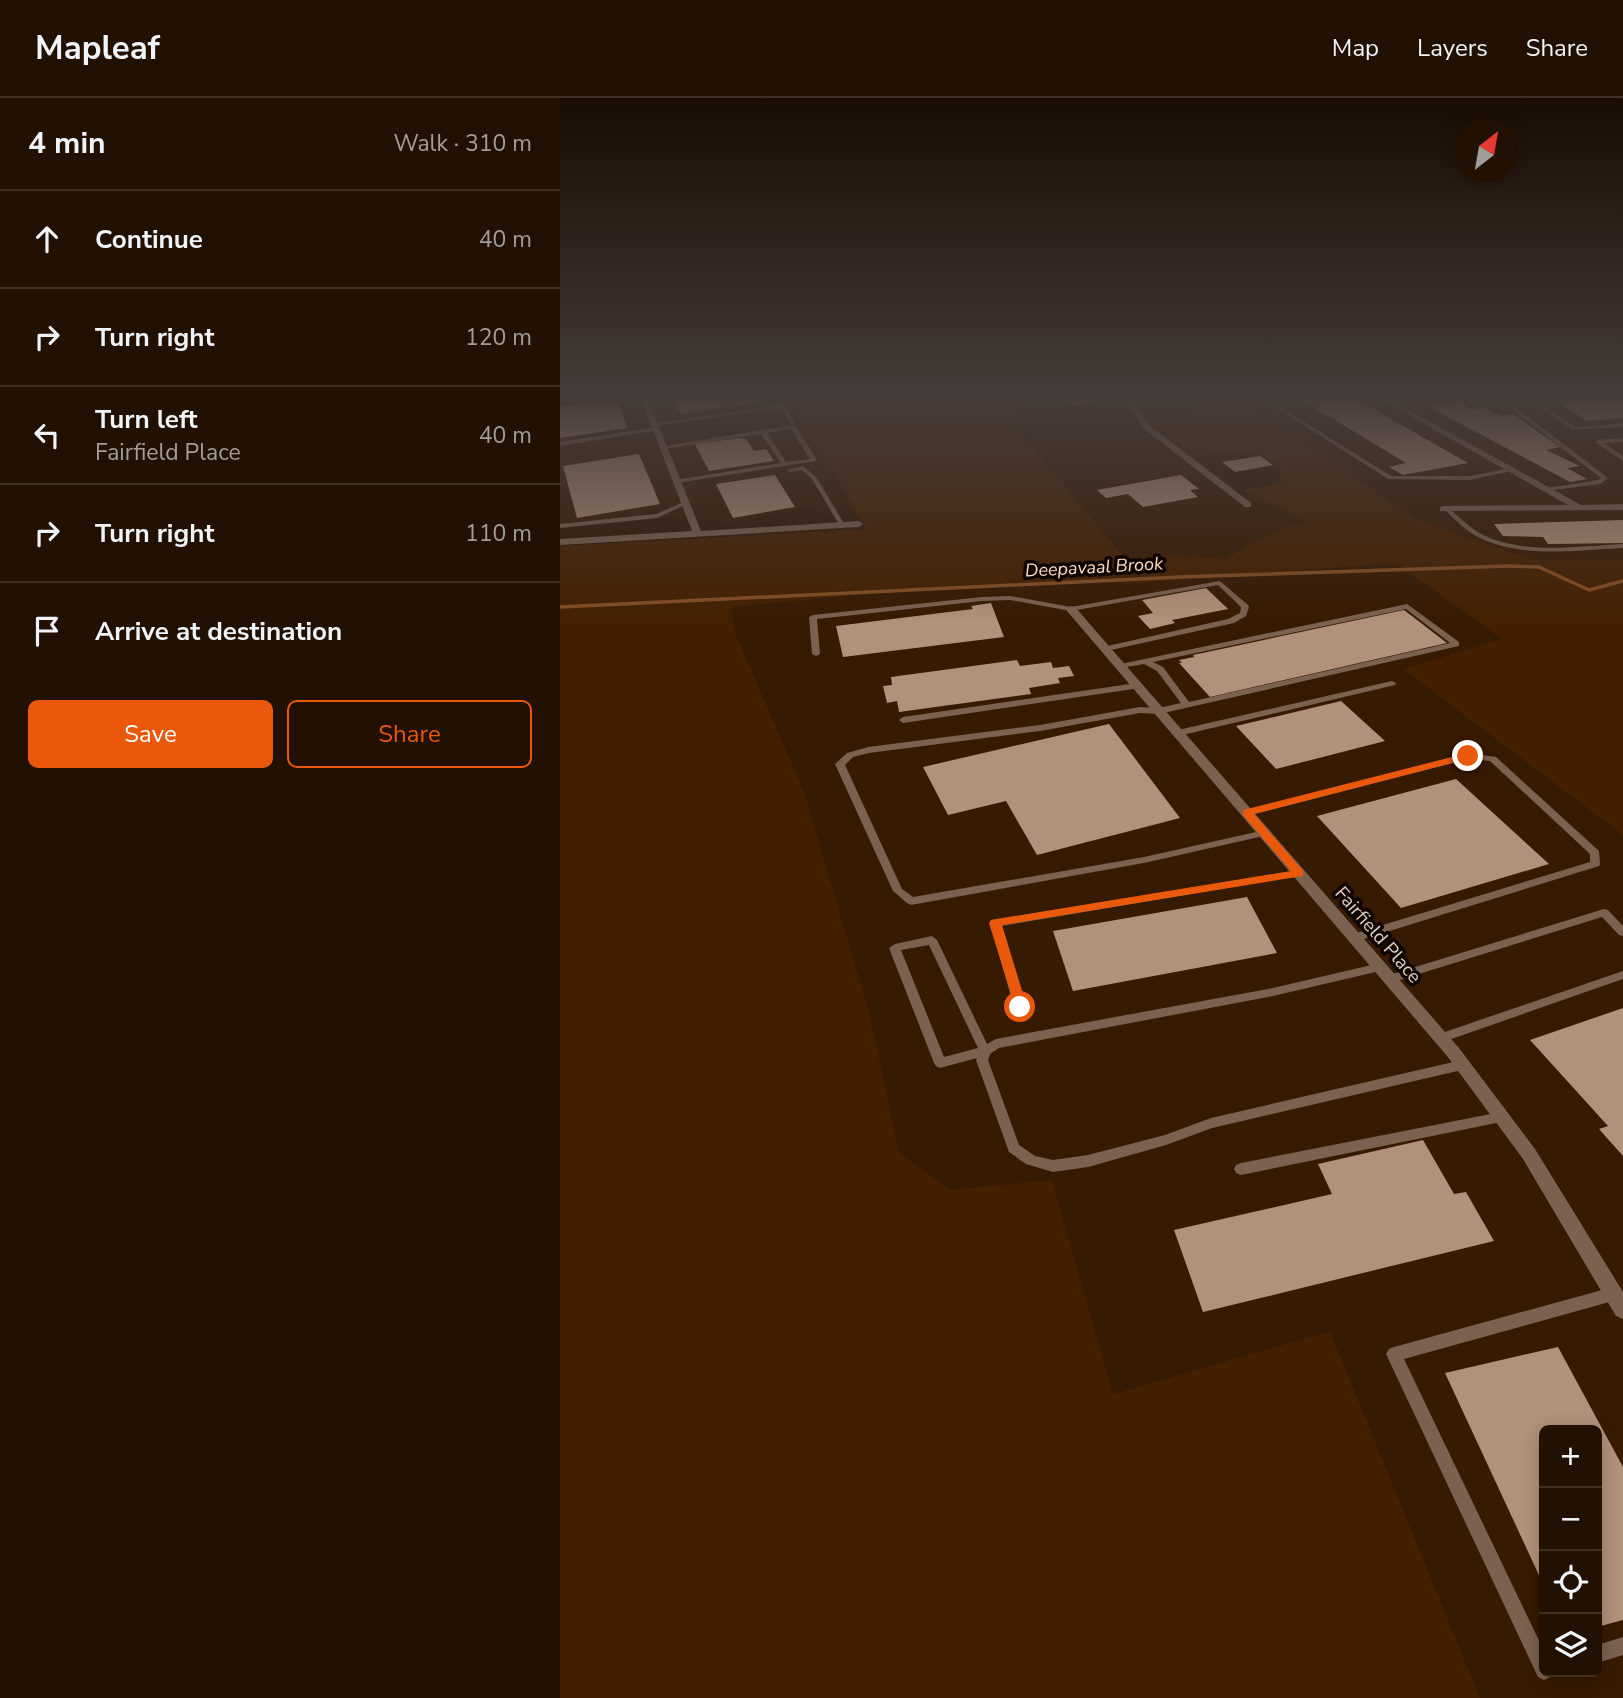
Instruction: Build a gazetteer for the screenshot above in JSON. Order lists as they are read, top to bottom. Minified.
{"streets":{"street":["Fairfield Place"]},"water":["Deepavaal Brook"],"north":"top right","page":{"header":"Mapleaf","nav":["Map","Layers","Share"],"heading":["4 min","Walk · 310 m"],"list":[["Continue","40 m"],["Turn right","120 m"],["Turn left","Fairfield Place","40 m"],["Turn right","110 m"],"Arrive at destination"],"buttons":["Save","Share"],"map_buttons":["+","−"]}}
